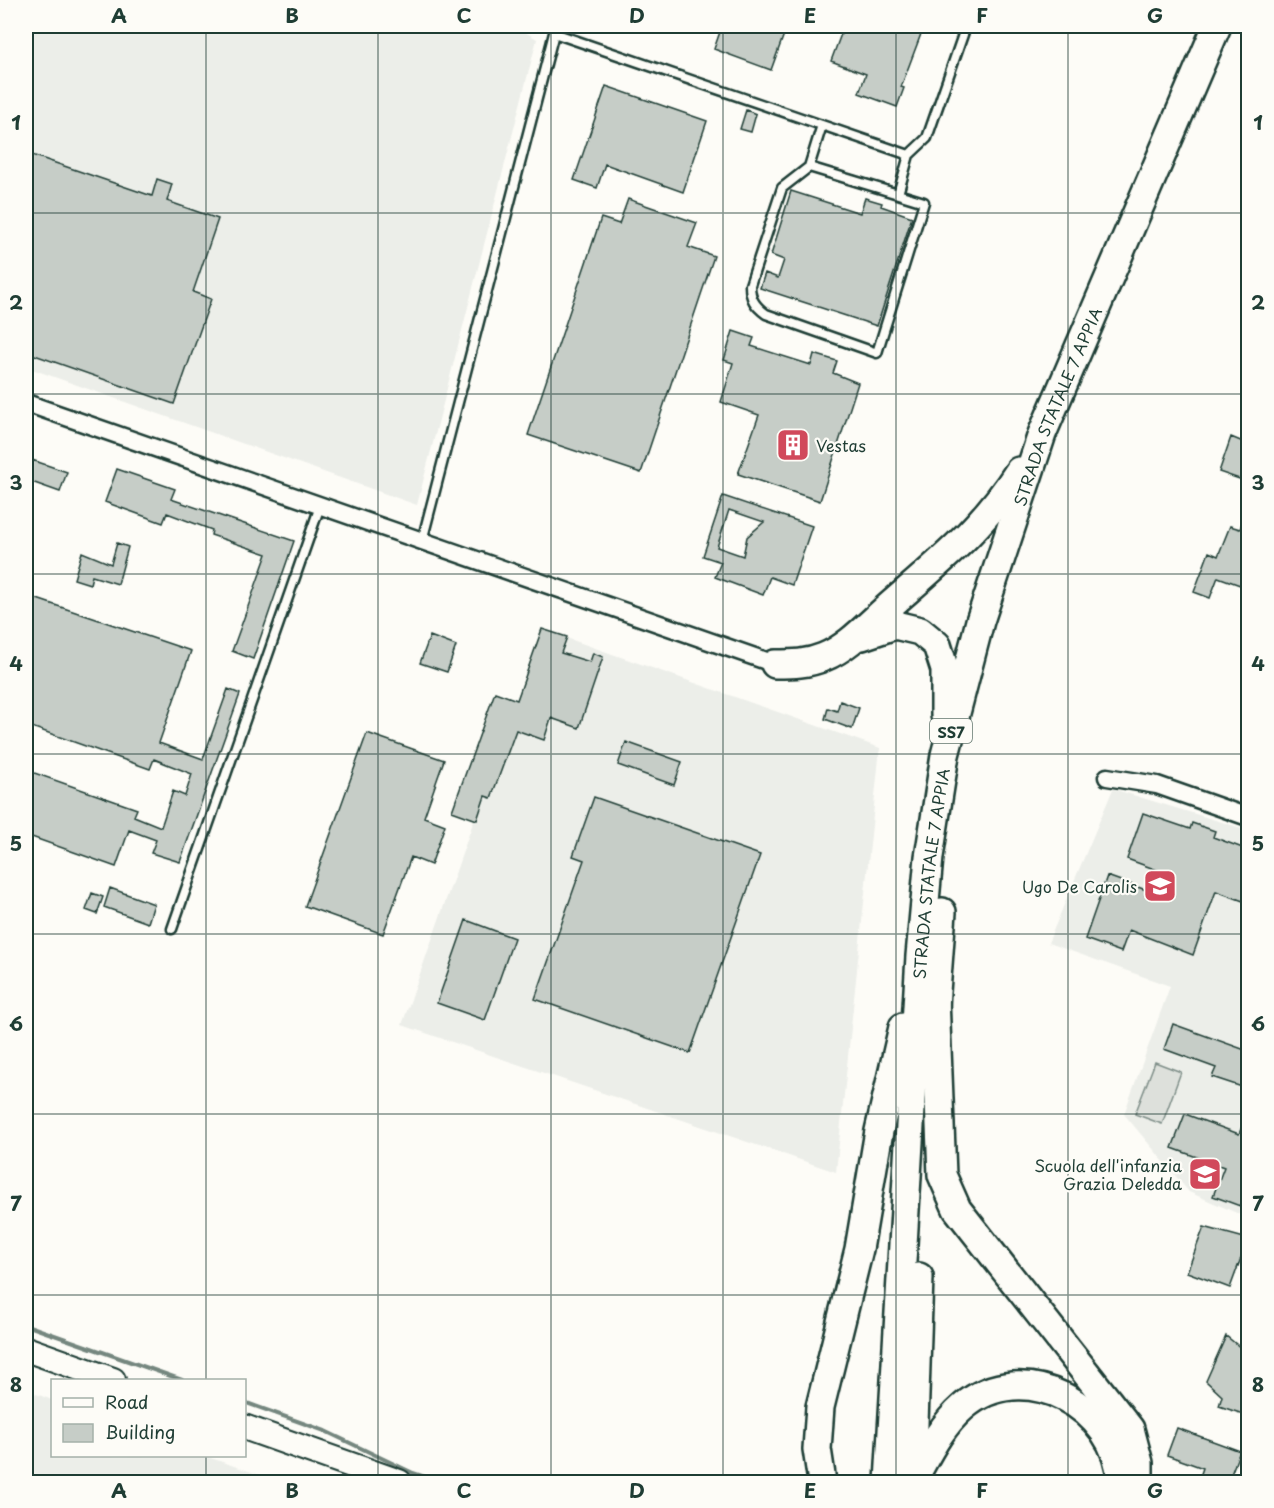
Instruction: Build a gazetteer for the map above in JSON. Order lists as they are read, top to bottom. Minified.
{"streets":{"highway":["STRADA STATALE 7 APPIA","SS7"]},"places":{"building":["Vestas"],"school or university":["Ugo De Carolis","Scuola dell'infanzia Grazia Deledda"]},"legend":["Road","Building"],"grid":{"columns":["A","B","C","D","E","F","G"],"rows":["1","2","3","4","5","6","7","8"]}}
